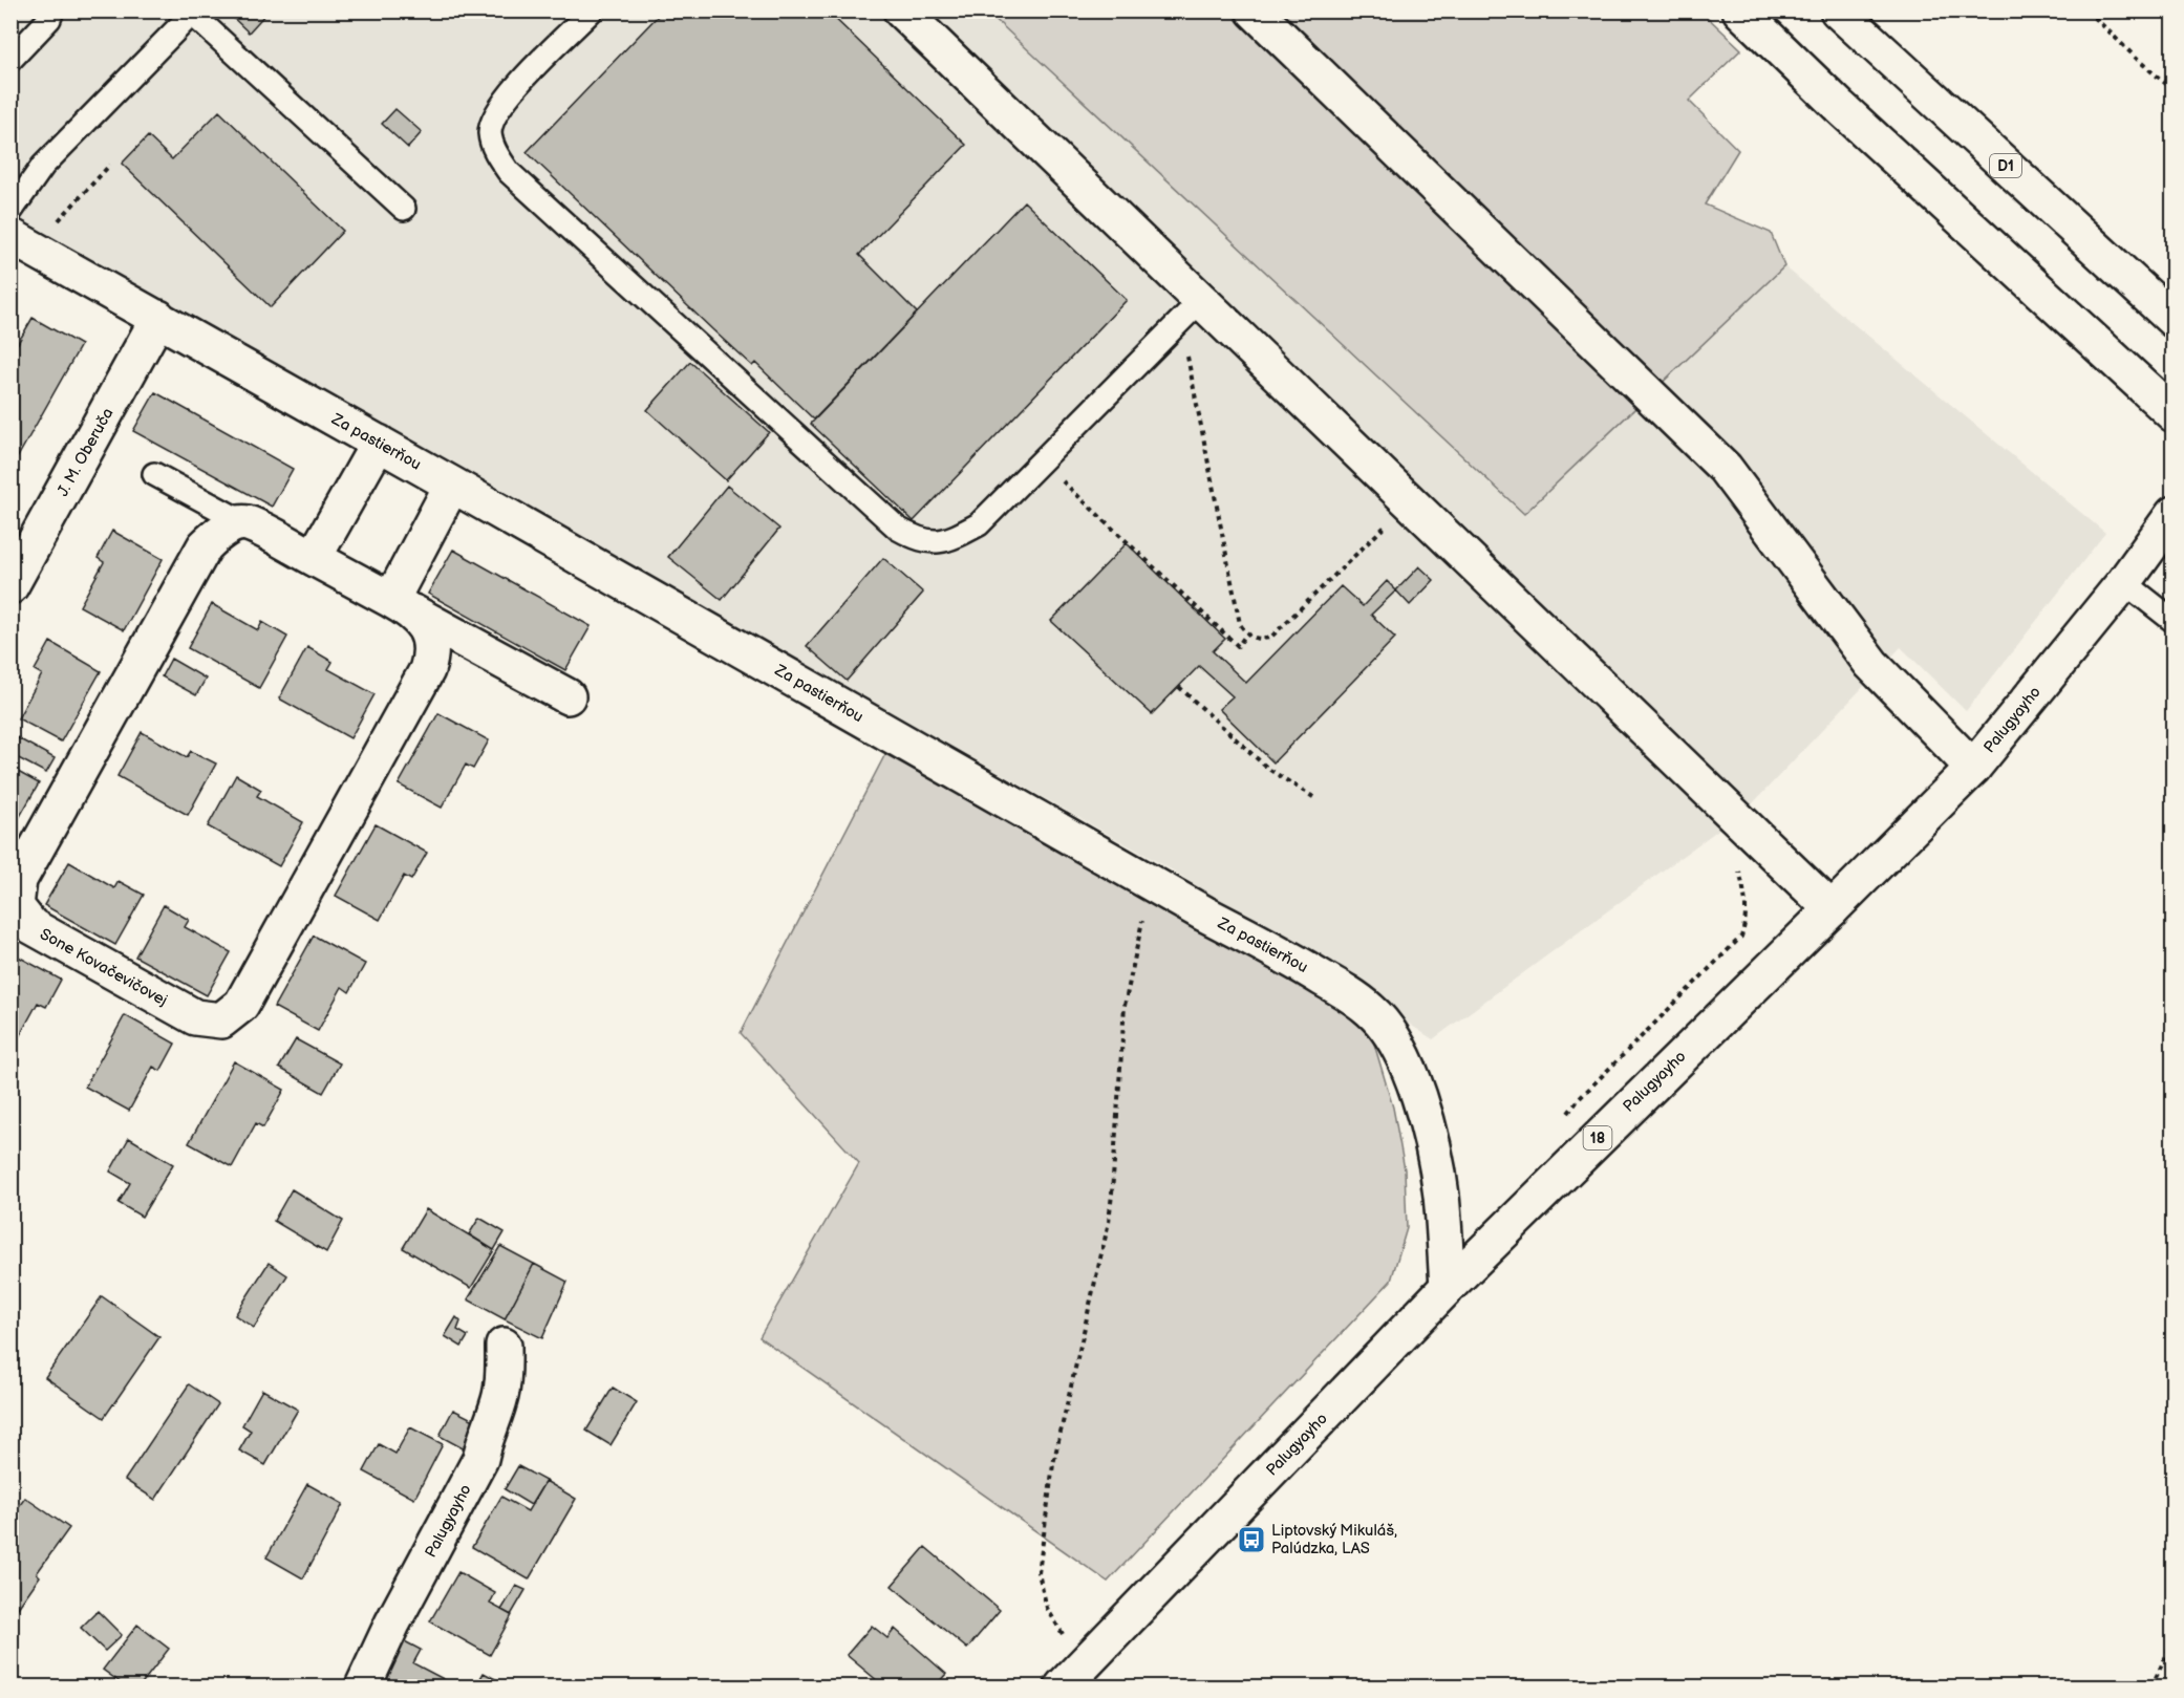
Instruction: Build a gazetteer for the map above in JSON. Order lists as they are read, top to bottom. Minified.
{"streets":{"main road":["D1","Za pastierňou","J. M. Oberuča","Palugyayho","Sone Kovačevičovej","18"]},"crossings":[["Za pastierňou","J. M. Oberuča"],["Za pastierňou","Palugyayho"]],"places":{"bus stop":["Liptovský Mikuláš, Palúdzka, LAS"]}}
